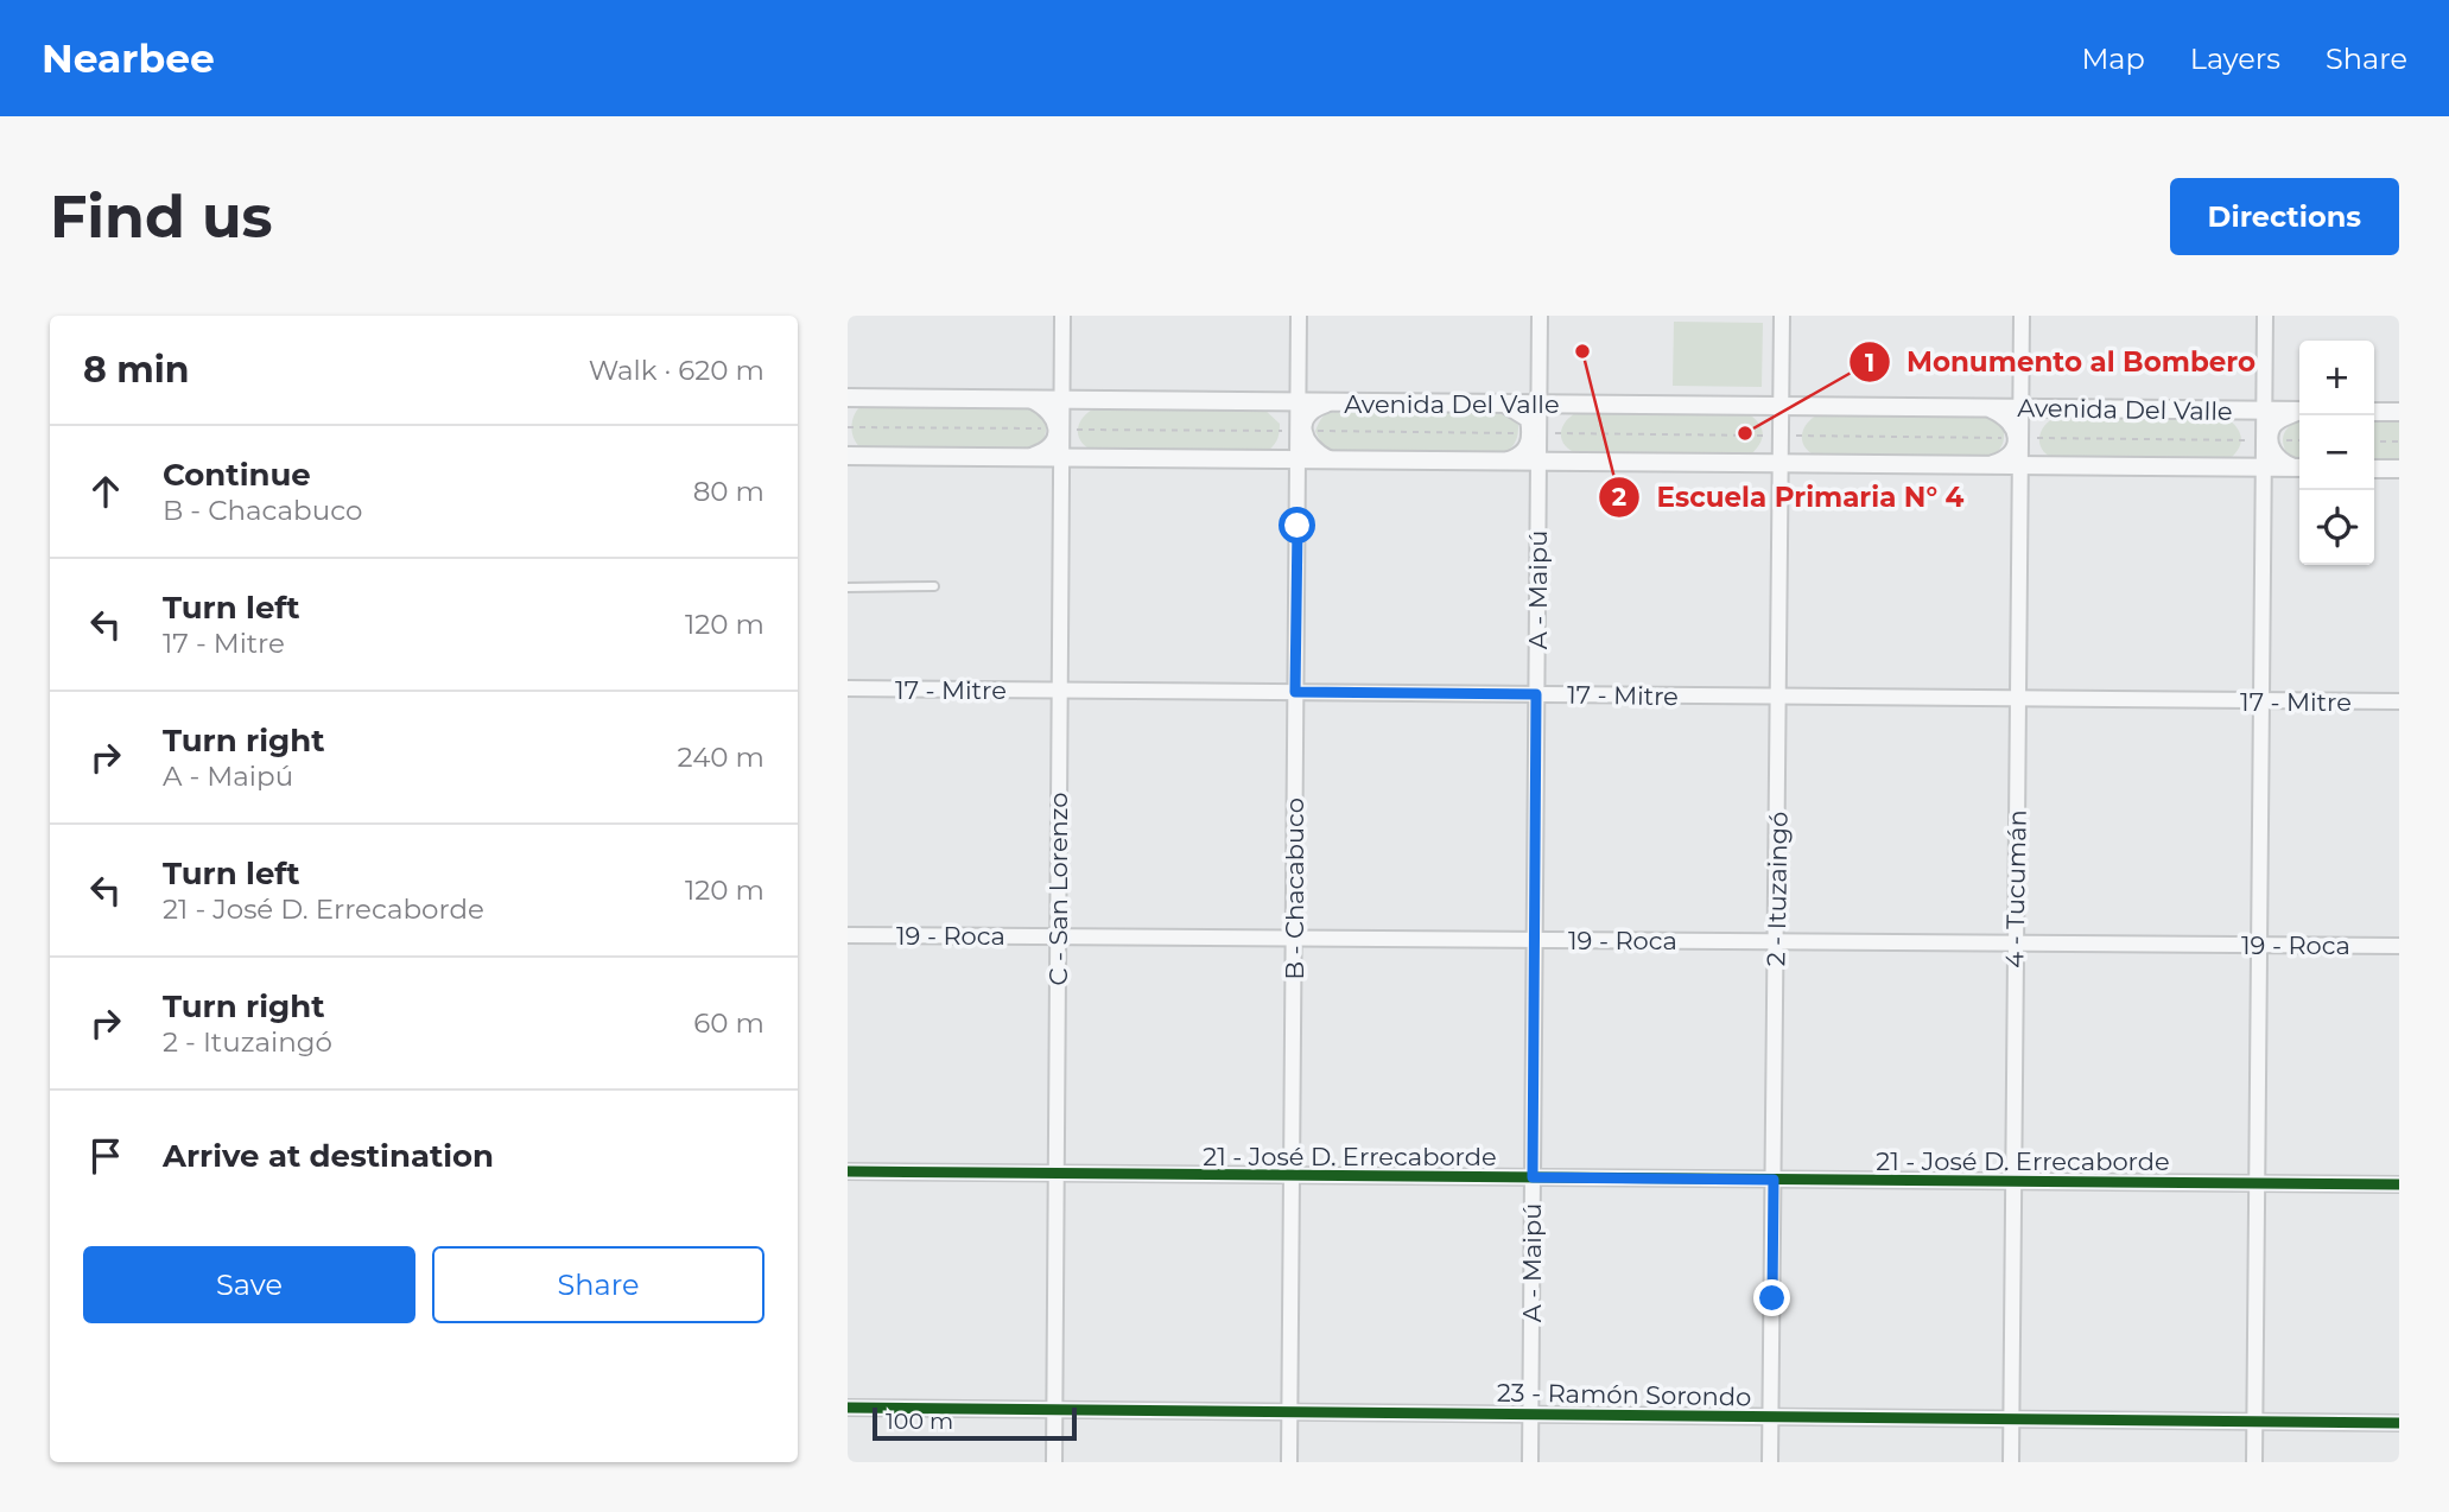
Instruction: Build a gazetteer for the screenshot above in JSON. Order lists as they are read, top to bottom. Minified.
{"streets":{"street":["Avenida Del Valle","A - Maipú","17 - Mitre","C - San Lorenzo","B - Chacabuco","2 - Ituzaingó","4 - Tucumán","19 - Roca","21 - José D. Errecaborde","23 - Ramón Sorondo"]},"crossings":[["Avenida Del Valle","A - Maipú"],["Avenida Del Valle","C - San Lorenzo"],["Avenida Del Valle","B - Chacabuco"],["Avenida Del Valle","2 - Ituzaingó"],["Avenida Del Valle","4 - Tucumán"],["A - Maipú","17 - Mitre"],["A - Maipú","19 - Roca"],["A - Maipú","21 - José D. Errecaborde"],["A - Maipú","23 - Ramón Sorondo"],["17 - Mitre","C - San Lorenzo"],["17 - Mitre","B - Chacabuco"],["17 - Mitre","2 - Ituzaingó"],["17 - Mitre","4 - Tucumán"],["C - San Lorenzo","19 - Roca"],["C - San Lorenzo","21 - José D. Errecaborde"],["C - San Lorenzo","23 - Ramón Sorondo"],["B - Chacabuco","19 - Roca"],["B - Chacabuco","21 - José D. Errecaborde"],["B - Chacabuco","23 - Ramón Sorondo"],["2 - Ituzaingó","19 - Roca"],["2 - Ituzaingó","21 - José D. Errecaborde"],["2 - Ituzaingó","23 - Ramón Sorondo"],["4 - Tucumán","19 - Roca"],["4 - Tucumán","21 - José D. Errecaborde"],["4 - Tucumán","23 - Ramón Sorondo"]],"places":["Escuela Primaria N° 4","Monumento al Bombero"],"scale_bar":"100 m","page":{"header":"Nearbee","nav":["Map","Layers","Share"],"buttons":["Directions",["Save","Share"]],"title":"Find us","heading":["8 min","Walk · 620 m"],"map_buttons":["+","−"],"list":[["Continue","B - Chacabuco","80 m"],["Turn left","17 - Mitre","120 m"],["Turn right","A - Maipú","240 m"],["Turn left","21 - José D. Errecaborde","120 m"],["Turn right","2 - Ituzaingó","60 m"],"Arrive at destination"],"scale":"100 m"}}
